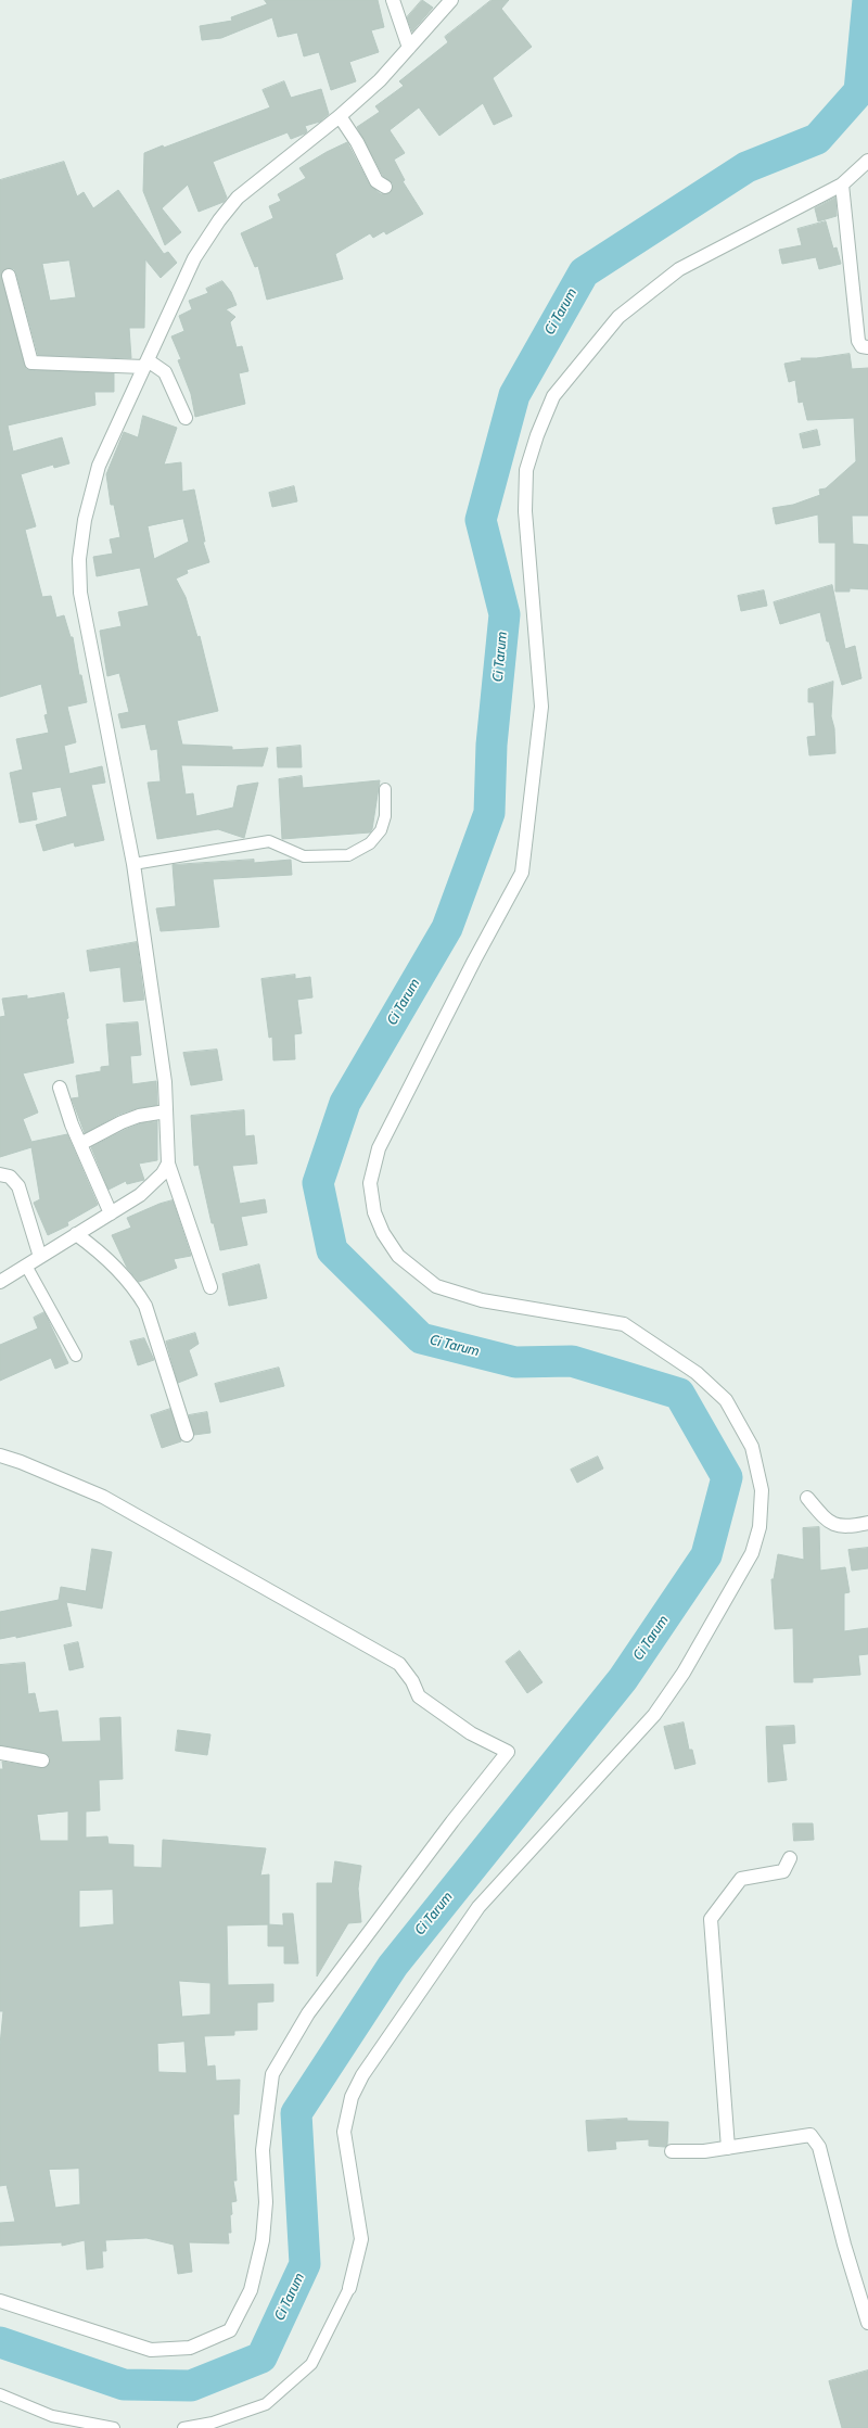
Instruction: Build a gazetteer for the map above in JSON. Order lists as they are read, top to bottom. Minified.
{"water":["Ci Tarum"]}
